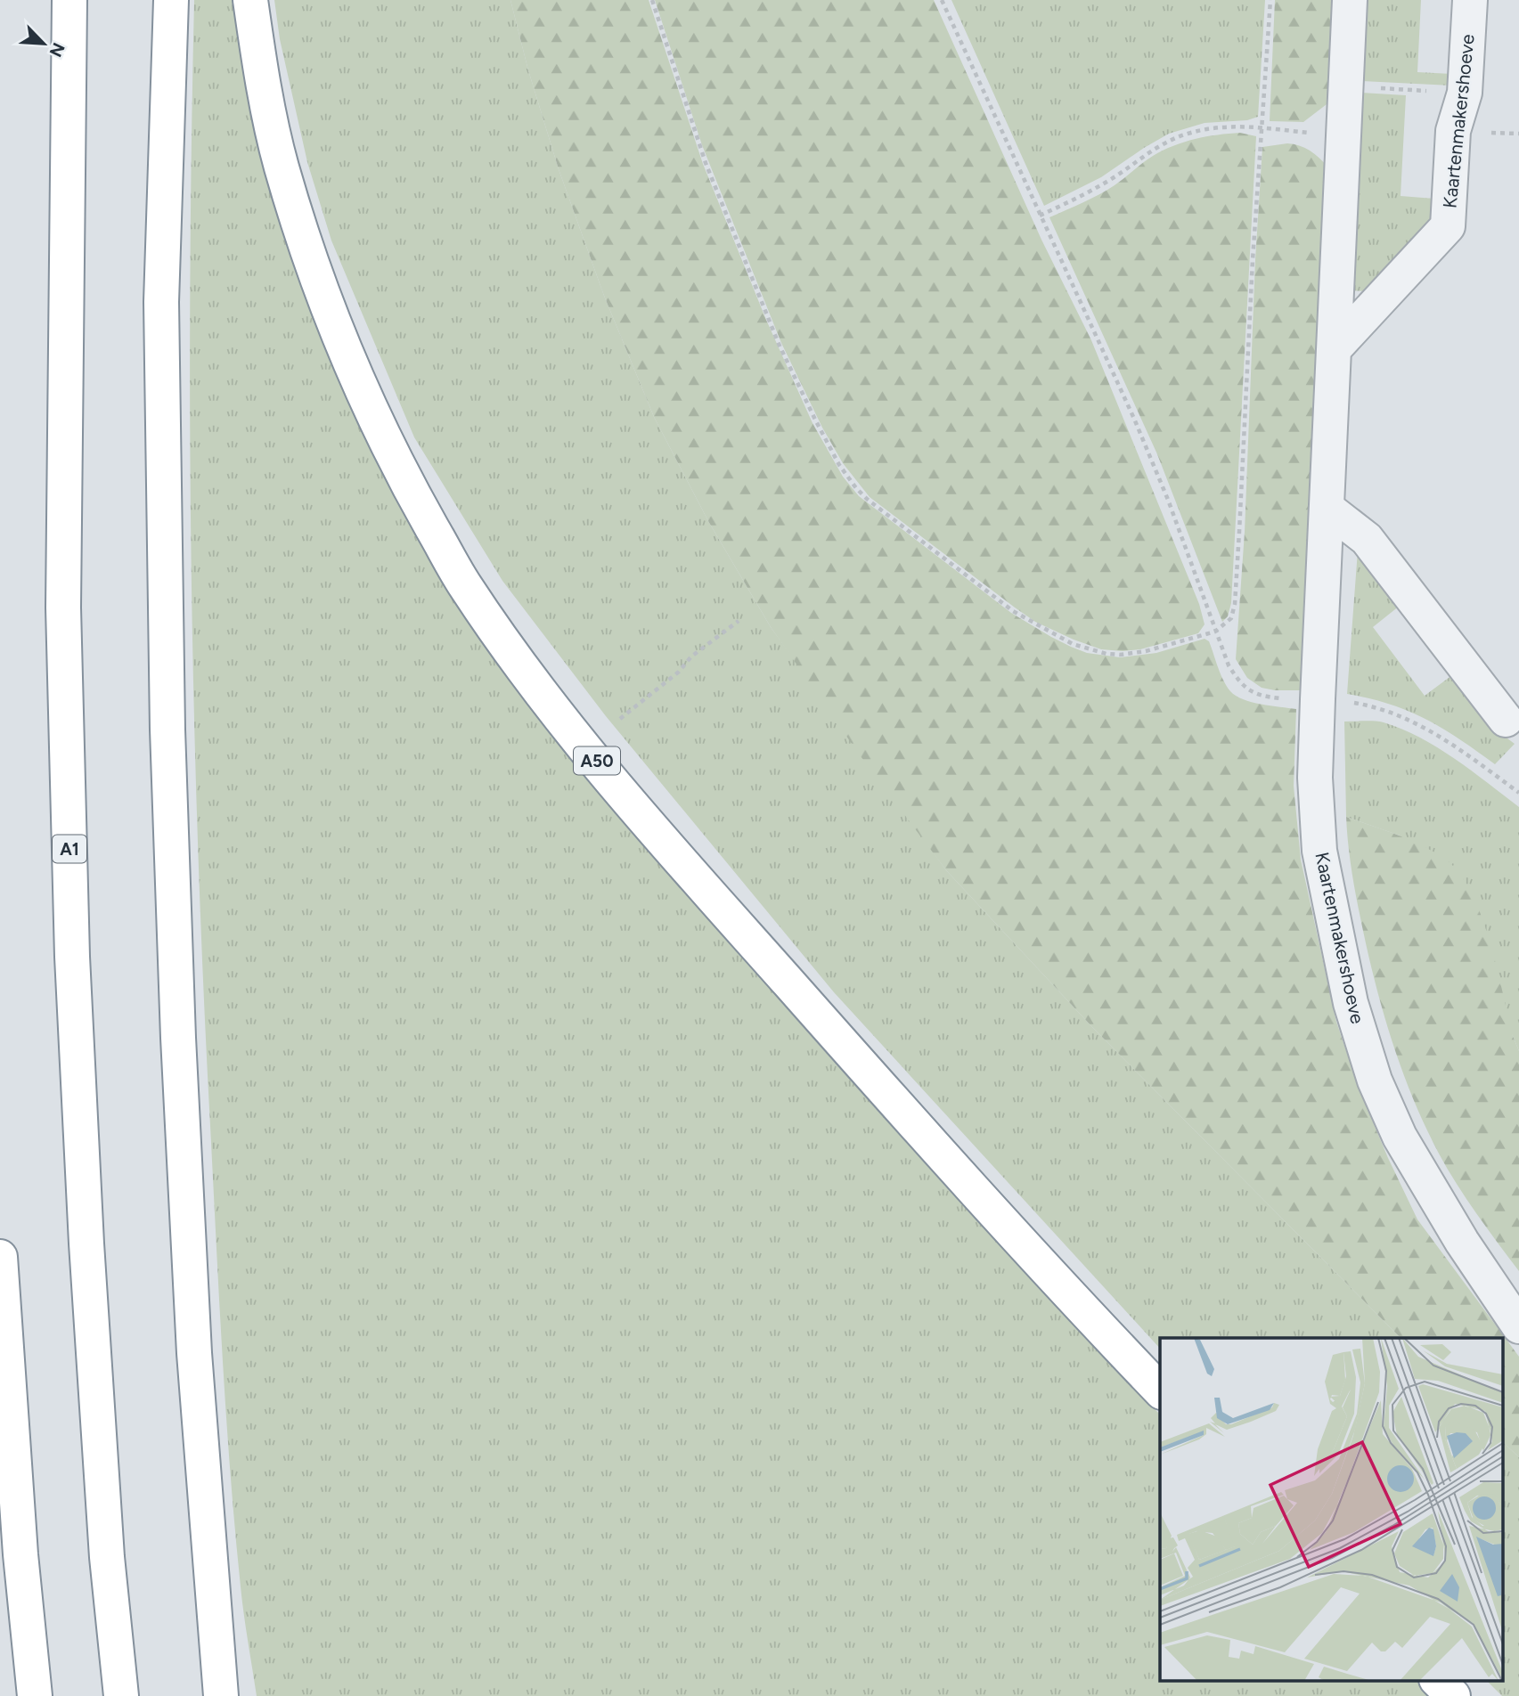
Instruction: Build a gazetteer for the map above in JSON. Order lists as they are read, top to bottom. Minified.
{"streets":{"highway":["A50","A1"],"street":["Kaartenmakershoeve"]},"north":"bottom right"}
